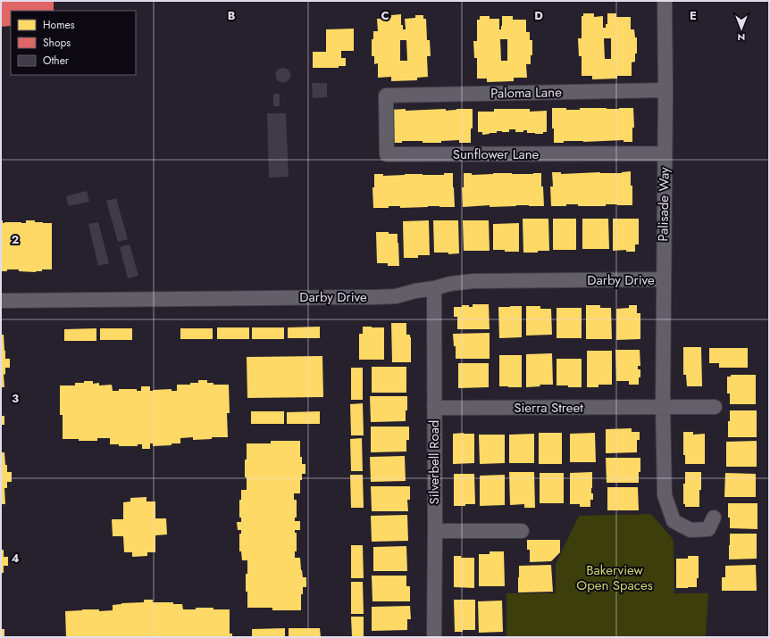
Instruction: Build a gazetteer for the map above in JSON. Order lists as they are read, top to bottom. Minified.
{"streets":{"street":["Paloma Lane","Sunflower Lane","Palisade Way","Darby Drive","Sierra Street","Silverbell Road"]},"crossings":[["Paloma Lane","Sunflower Lane"],["Paloma Lane","Palisade Way"],["Sunflower Lane","Palisade Way"],["Palisade Way","Darby Drive"],["Palisade Way","Sierra Street"],["Darby Drive","Silverbell Road"],["Sierra Street","Silverbell Road"]],"parks":["Bakerview Open Spaces"],"legend":["Homes","Shops","Other"],"north":"bottom","grid":{"columns":["B","C","D","E"],"rows":["2","3","4"]}}
